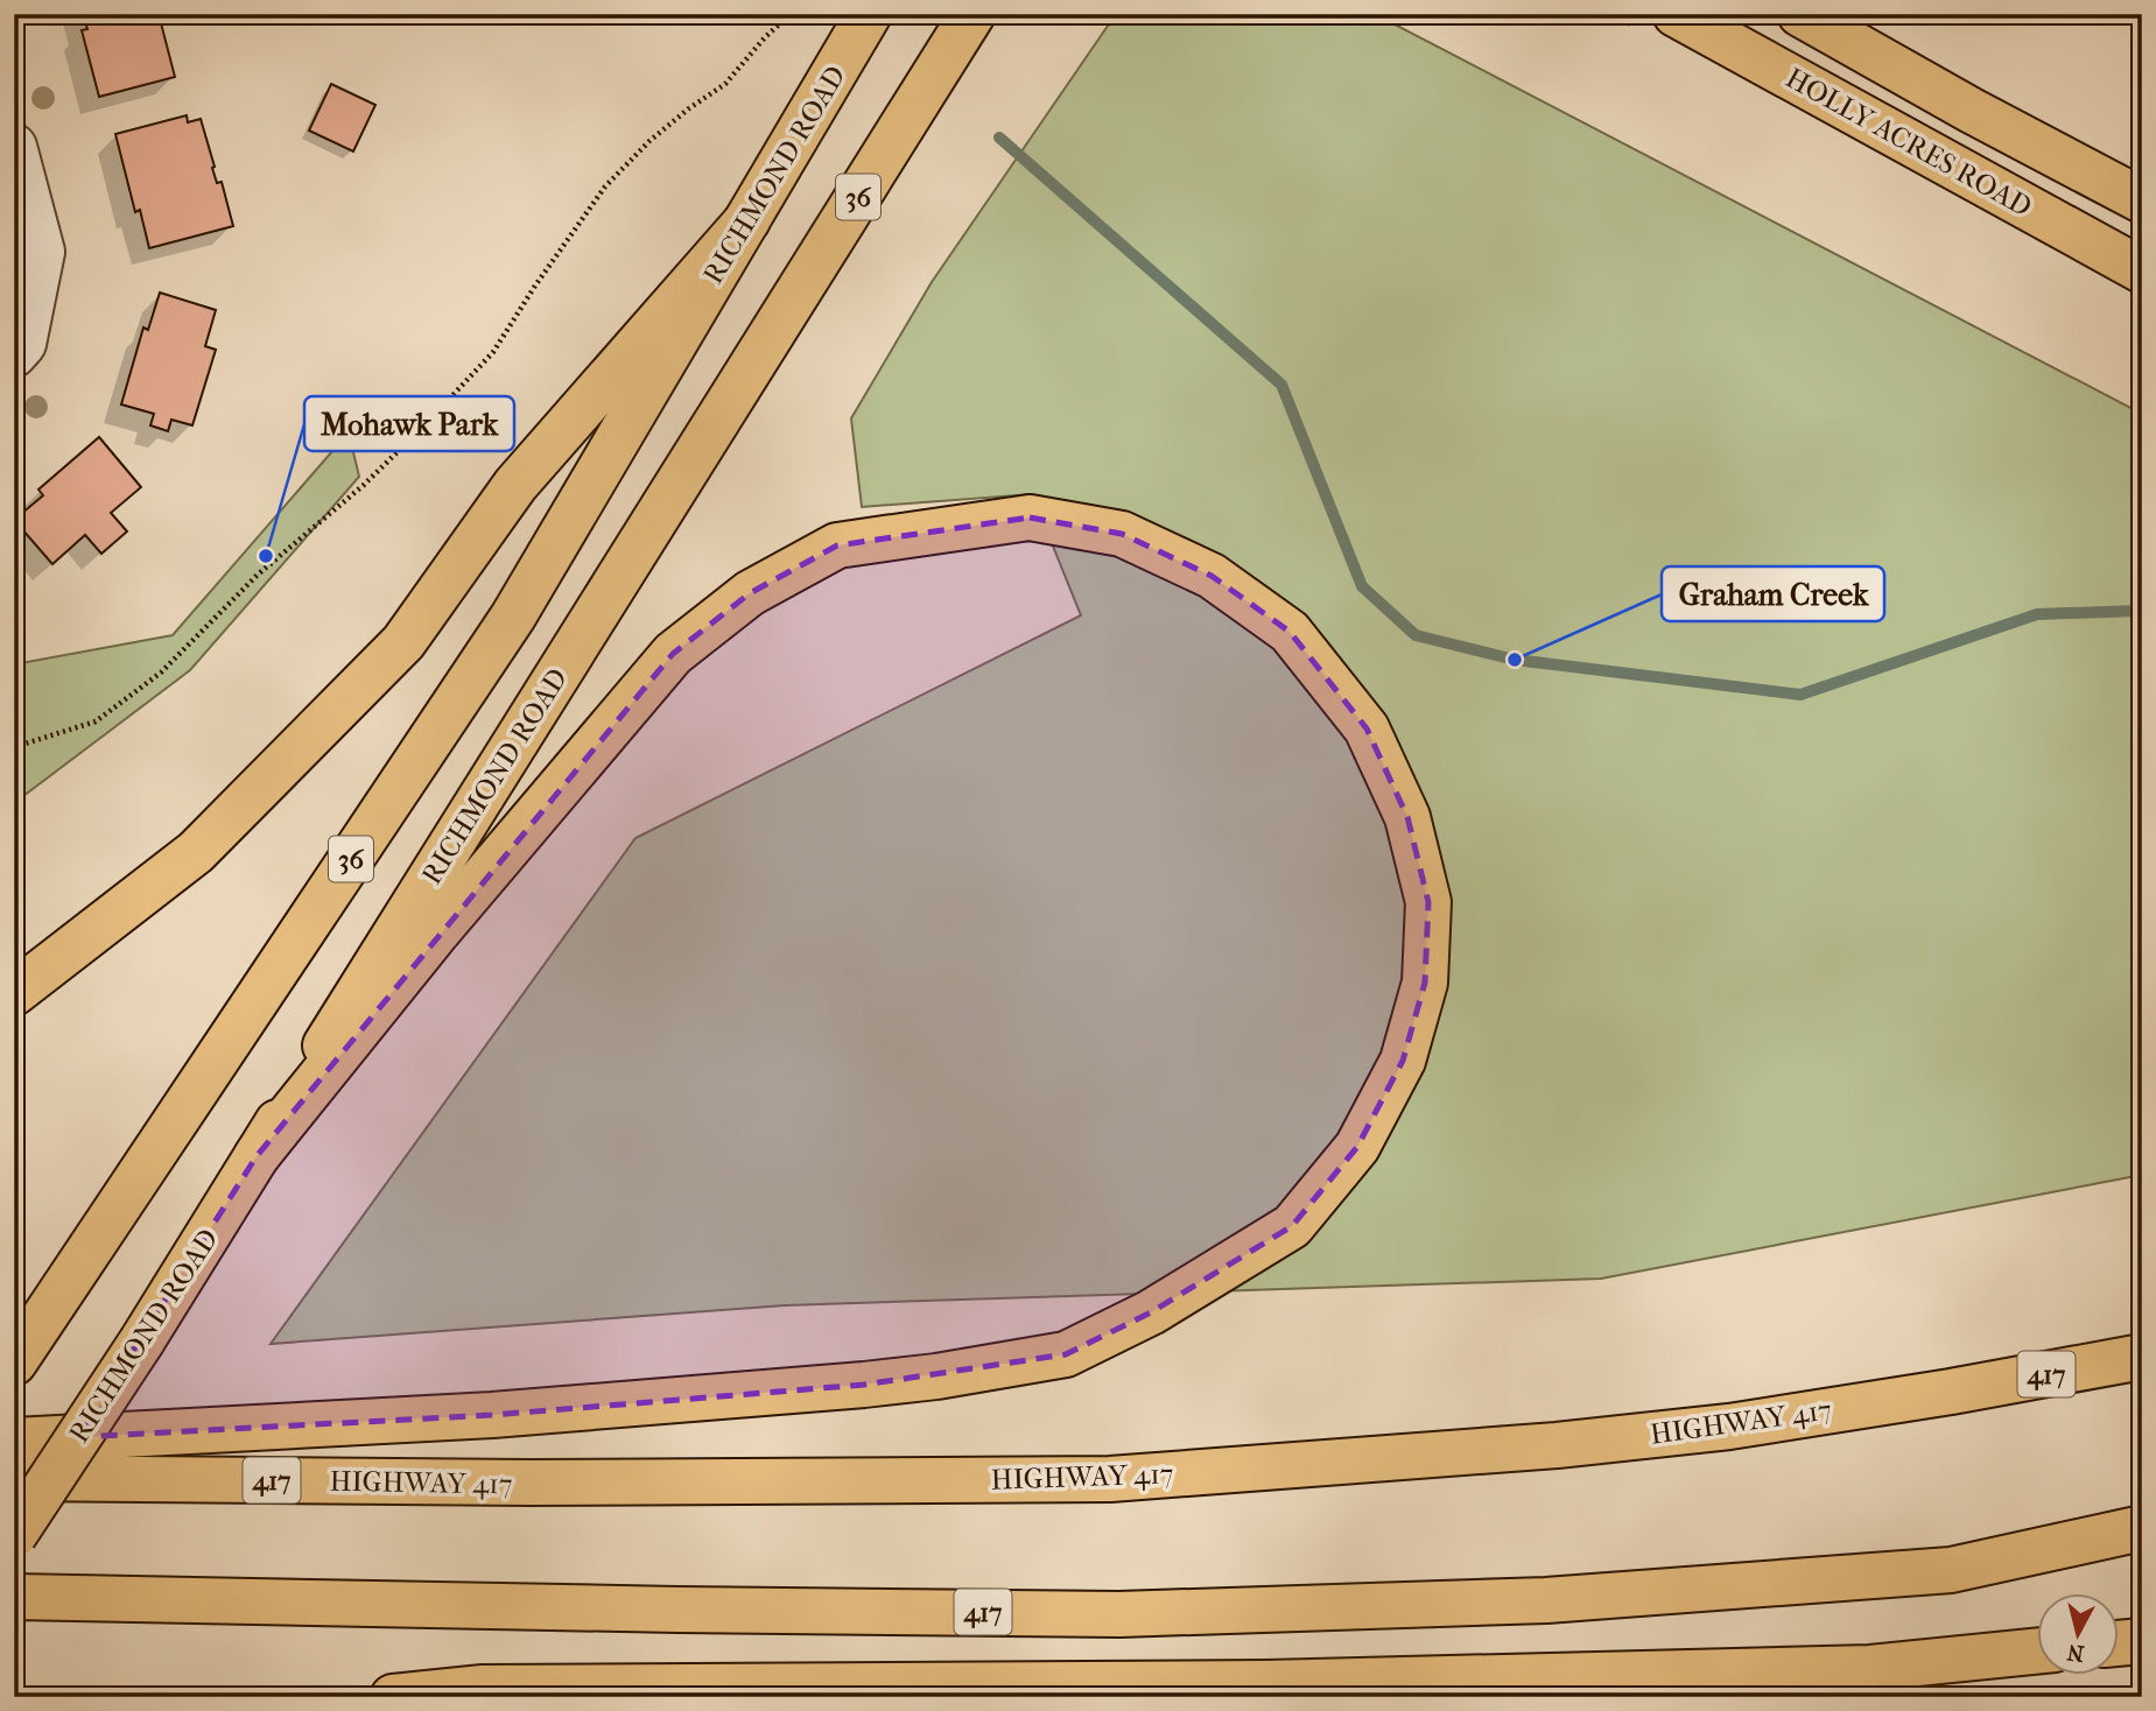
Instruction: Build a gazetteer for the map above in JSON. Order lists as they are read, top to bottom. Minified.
{"streets":{"main road":["HOLLY ACRES ROAD","RICHMOND ROAD","36","417","HIGHWAY 417"]},"places":["Mohawk Park","Graham Creek"],"north":"bottom"}
